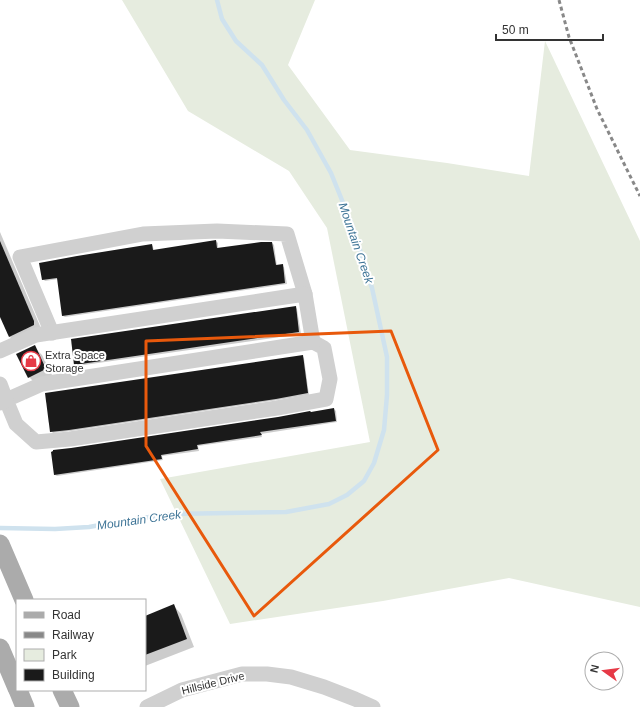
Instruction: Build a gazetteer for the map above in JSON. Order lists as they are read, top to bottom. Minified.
{"streets":{"street":["Hillside Drive"]},"water":["Mountain Creek"],"places":{"shop":["Extra Space Storage"]},"legend":["Road","Railway","Park","Building"],"scale_bar":"50 m","north":"left"}
